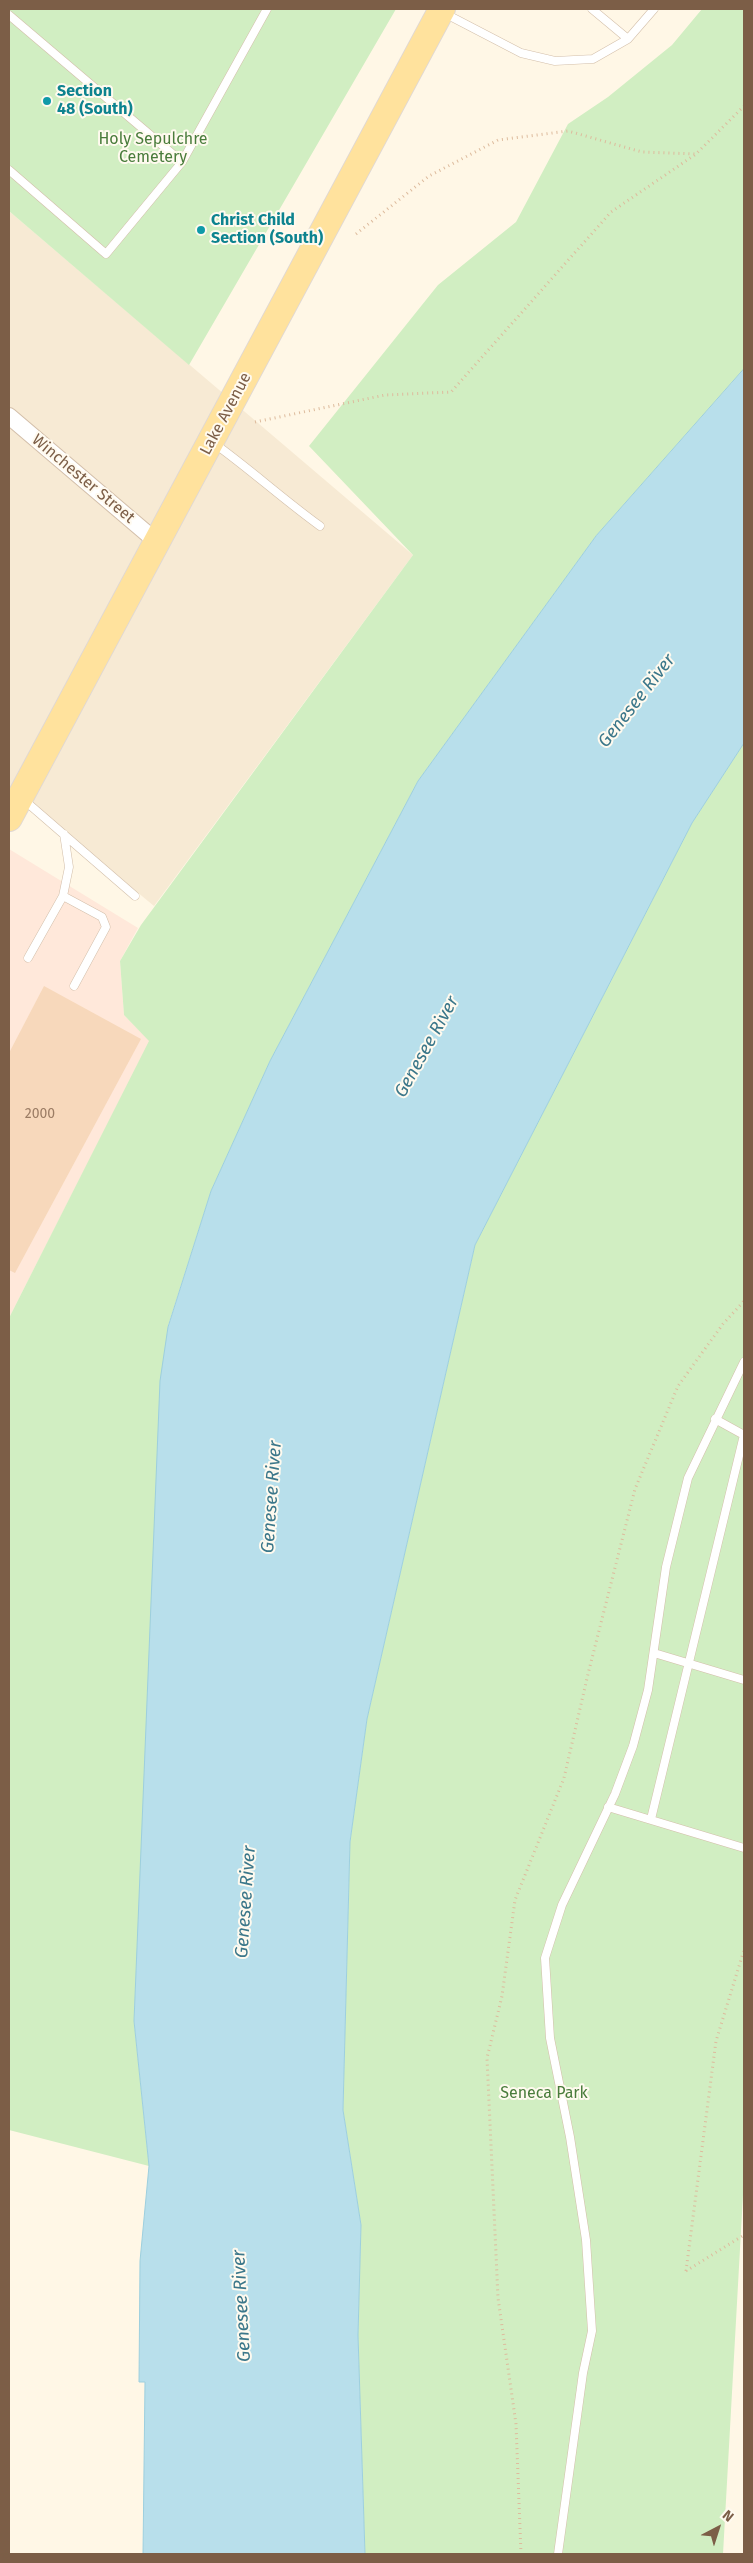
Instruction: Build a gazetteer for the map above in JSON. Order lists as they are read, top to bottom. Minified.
{"streets":{"main road":["Lake Avenue"],"street":["Winchester Street"]},"crossings":[["Lake Avenue","Winchester Street"]],"water":["Genesee River"],"parks":["Holy Sepulchre Cemetery","Seneca Park"],"places":["Section 48 (South)","Christ Child Section (South)"],"house_numbers":["2000"],"north":"top right"}
